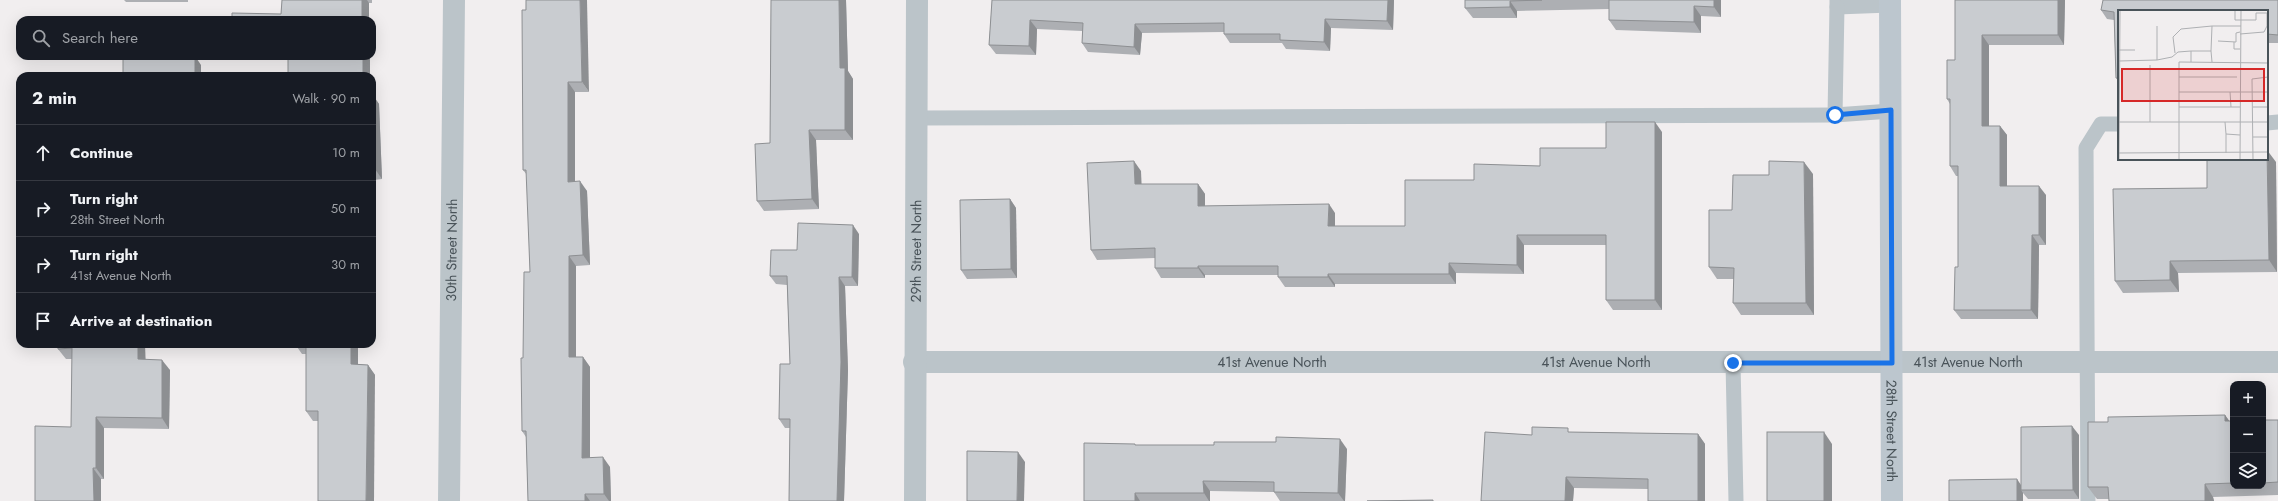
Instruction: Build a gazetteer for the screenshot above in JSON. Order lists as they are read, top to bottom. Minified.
{"streets":{"street":["30th Street North","29th Street North","41st Avenue North","28th Street North"]},"crossings":[["29th Street North","41st Avenue North"],["41st Avenue North","28th Street North"]],"page":{"search":"Search here","heading":["2 min","Walk · 90 m"],"list":[["Continue","10 m"],["Turn right","28th Street North","50 m"],["Turn right","41st Avenue North","30 m"],"Arrive at destination"],"map_buttons":["+","−"]}}
